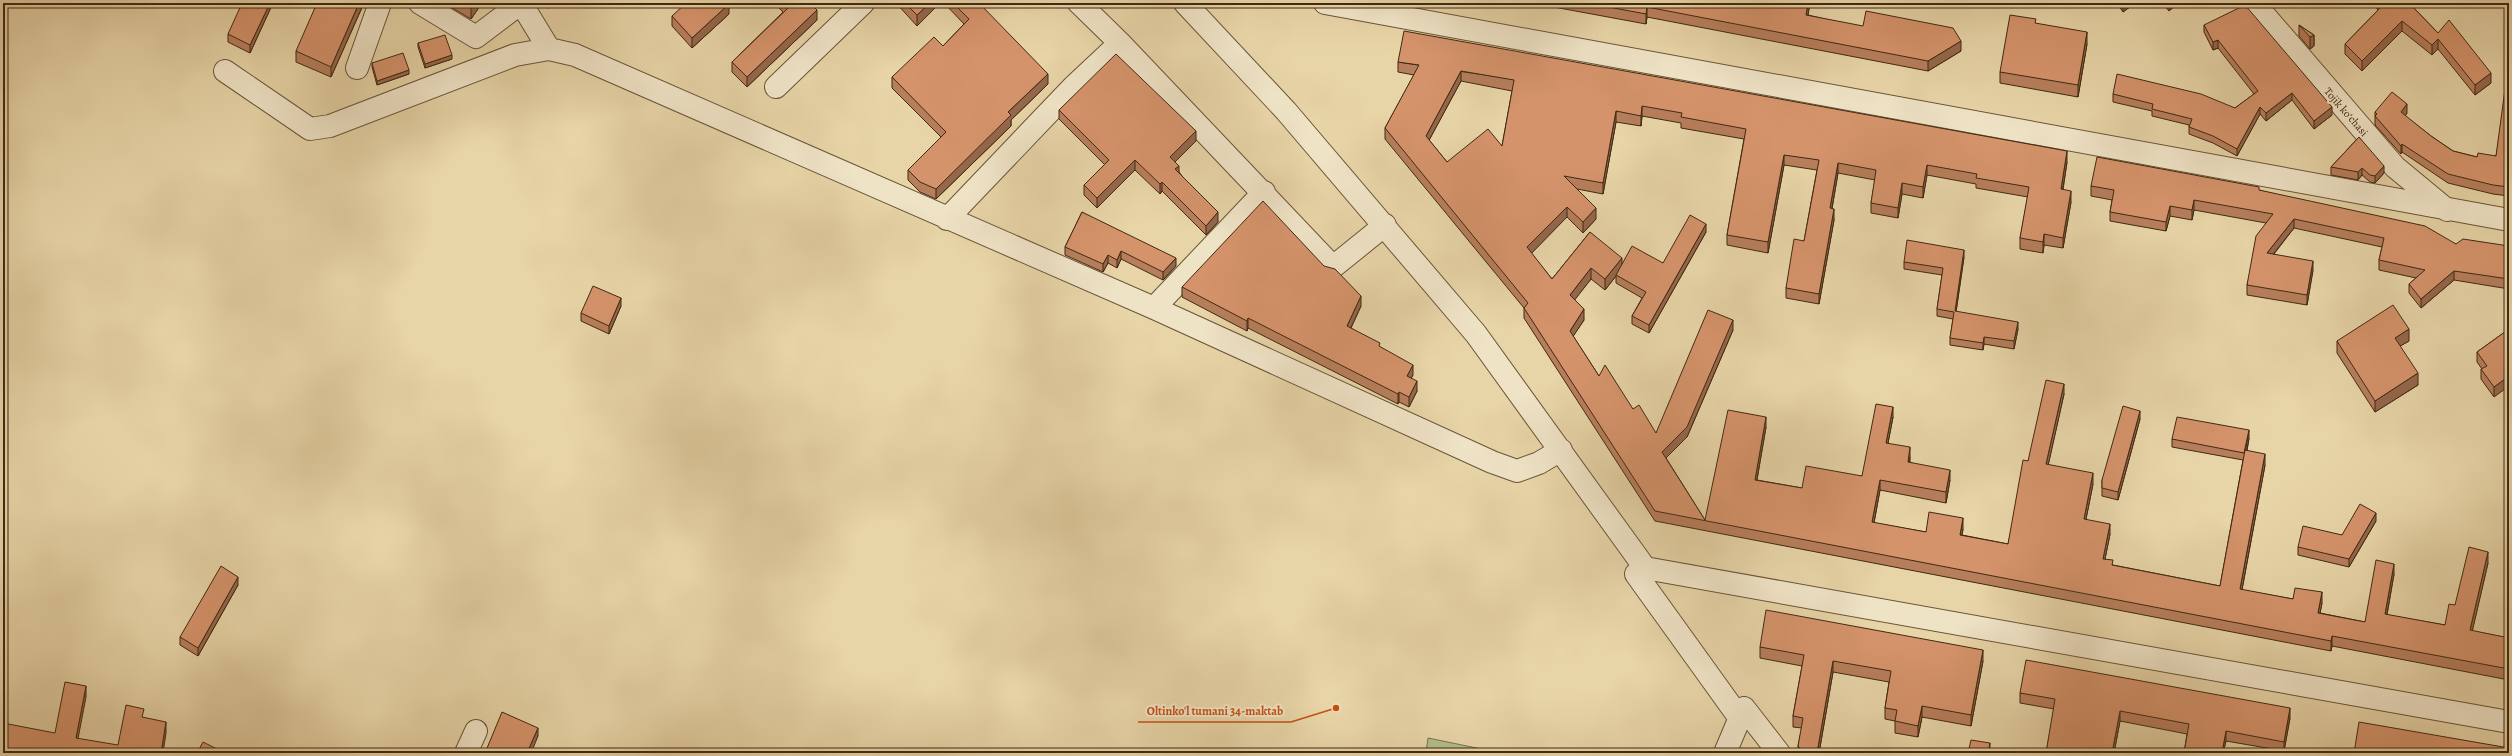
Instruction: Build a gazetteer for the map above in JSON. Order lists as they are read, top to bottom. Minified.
{"streets":{"street":["Tojik koʻchasi"]},"places":["Oltinko'l tumani 34-maktab"]}
